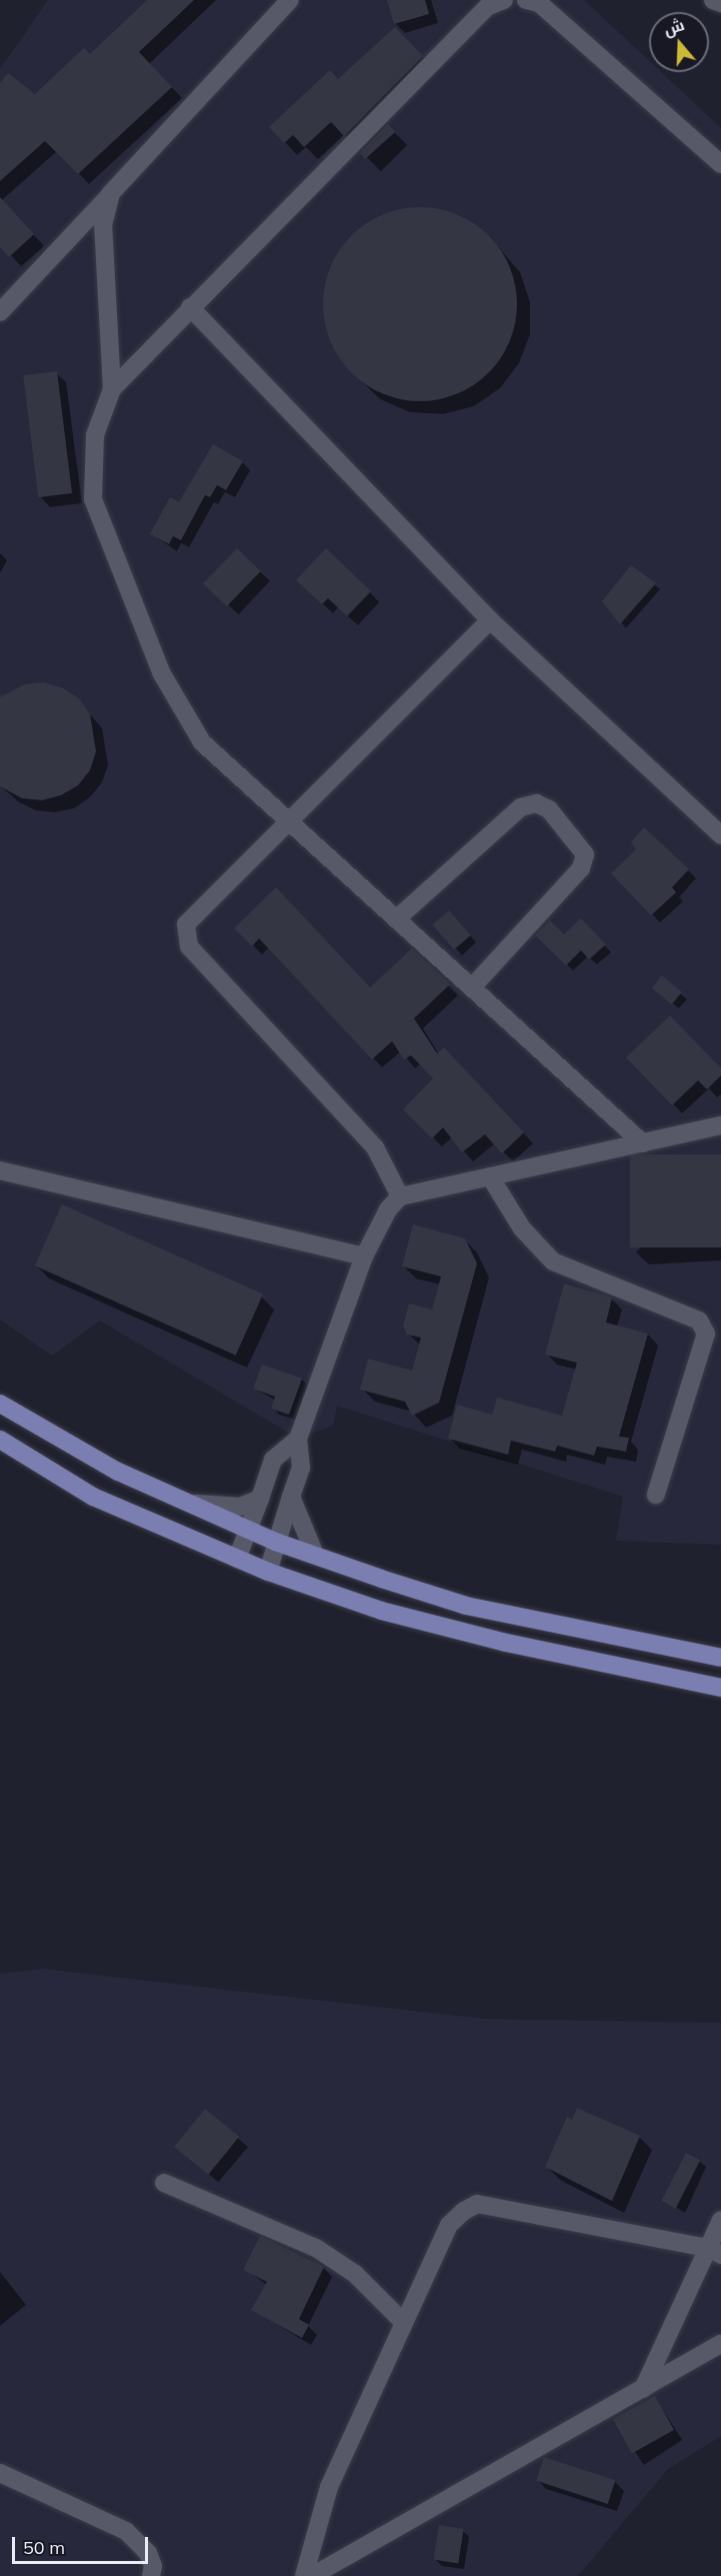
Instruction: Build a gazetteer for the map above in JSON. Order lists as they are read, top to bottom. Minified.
{"scale_bar":"50 m","north":"top"}
